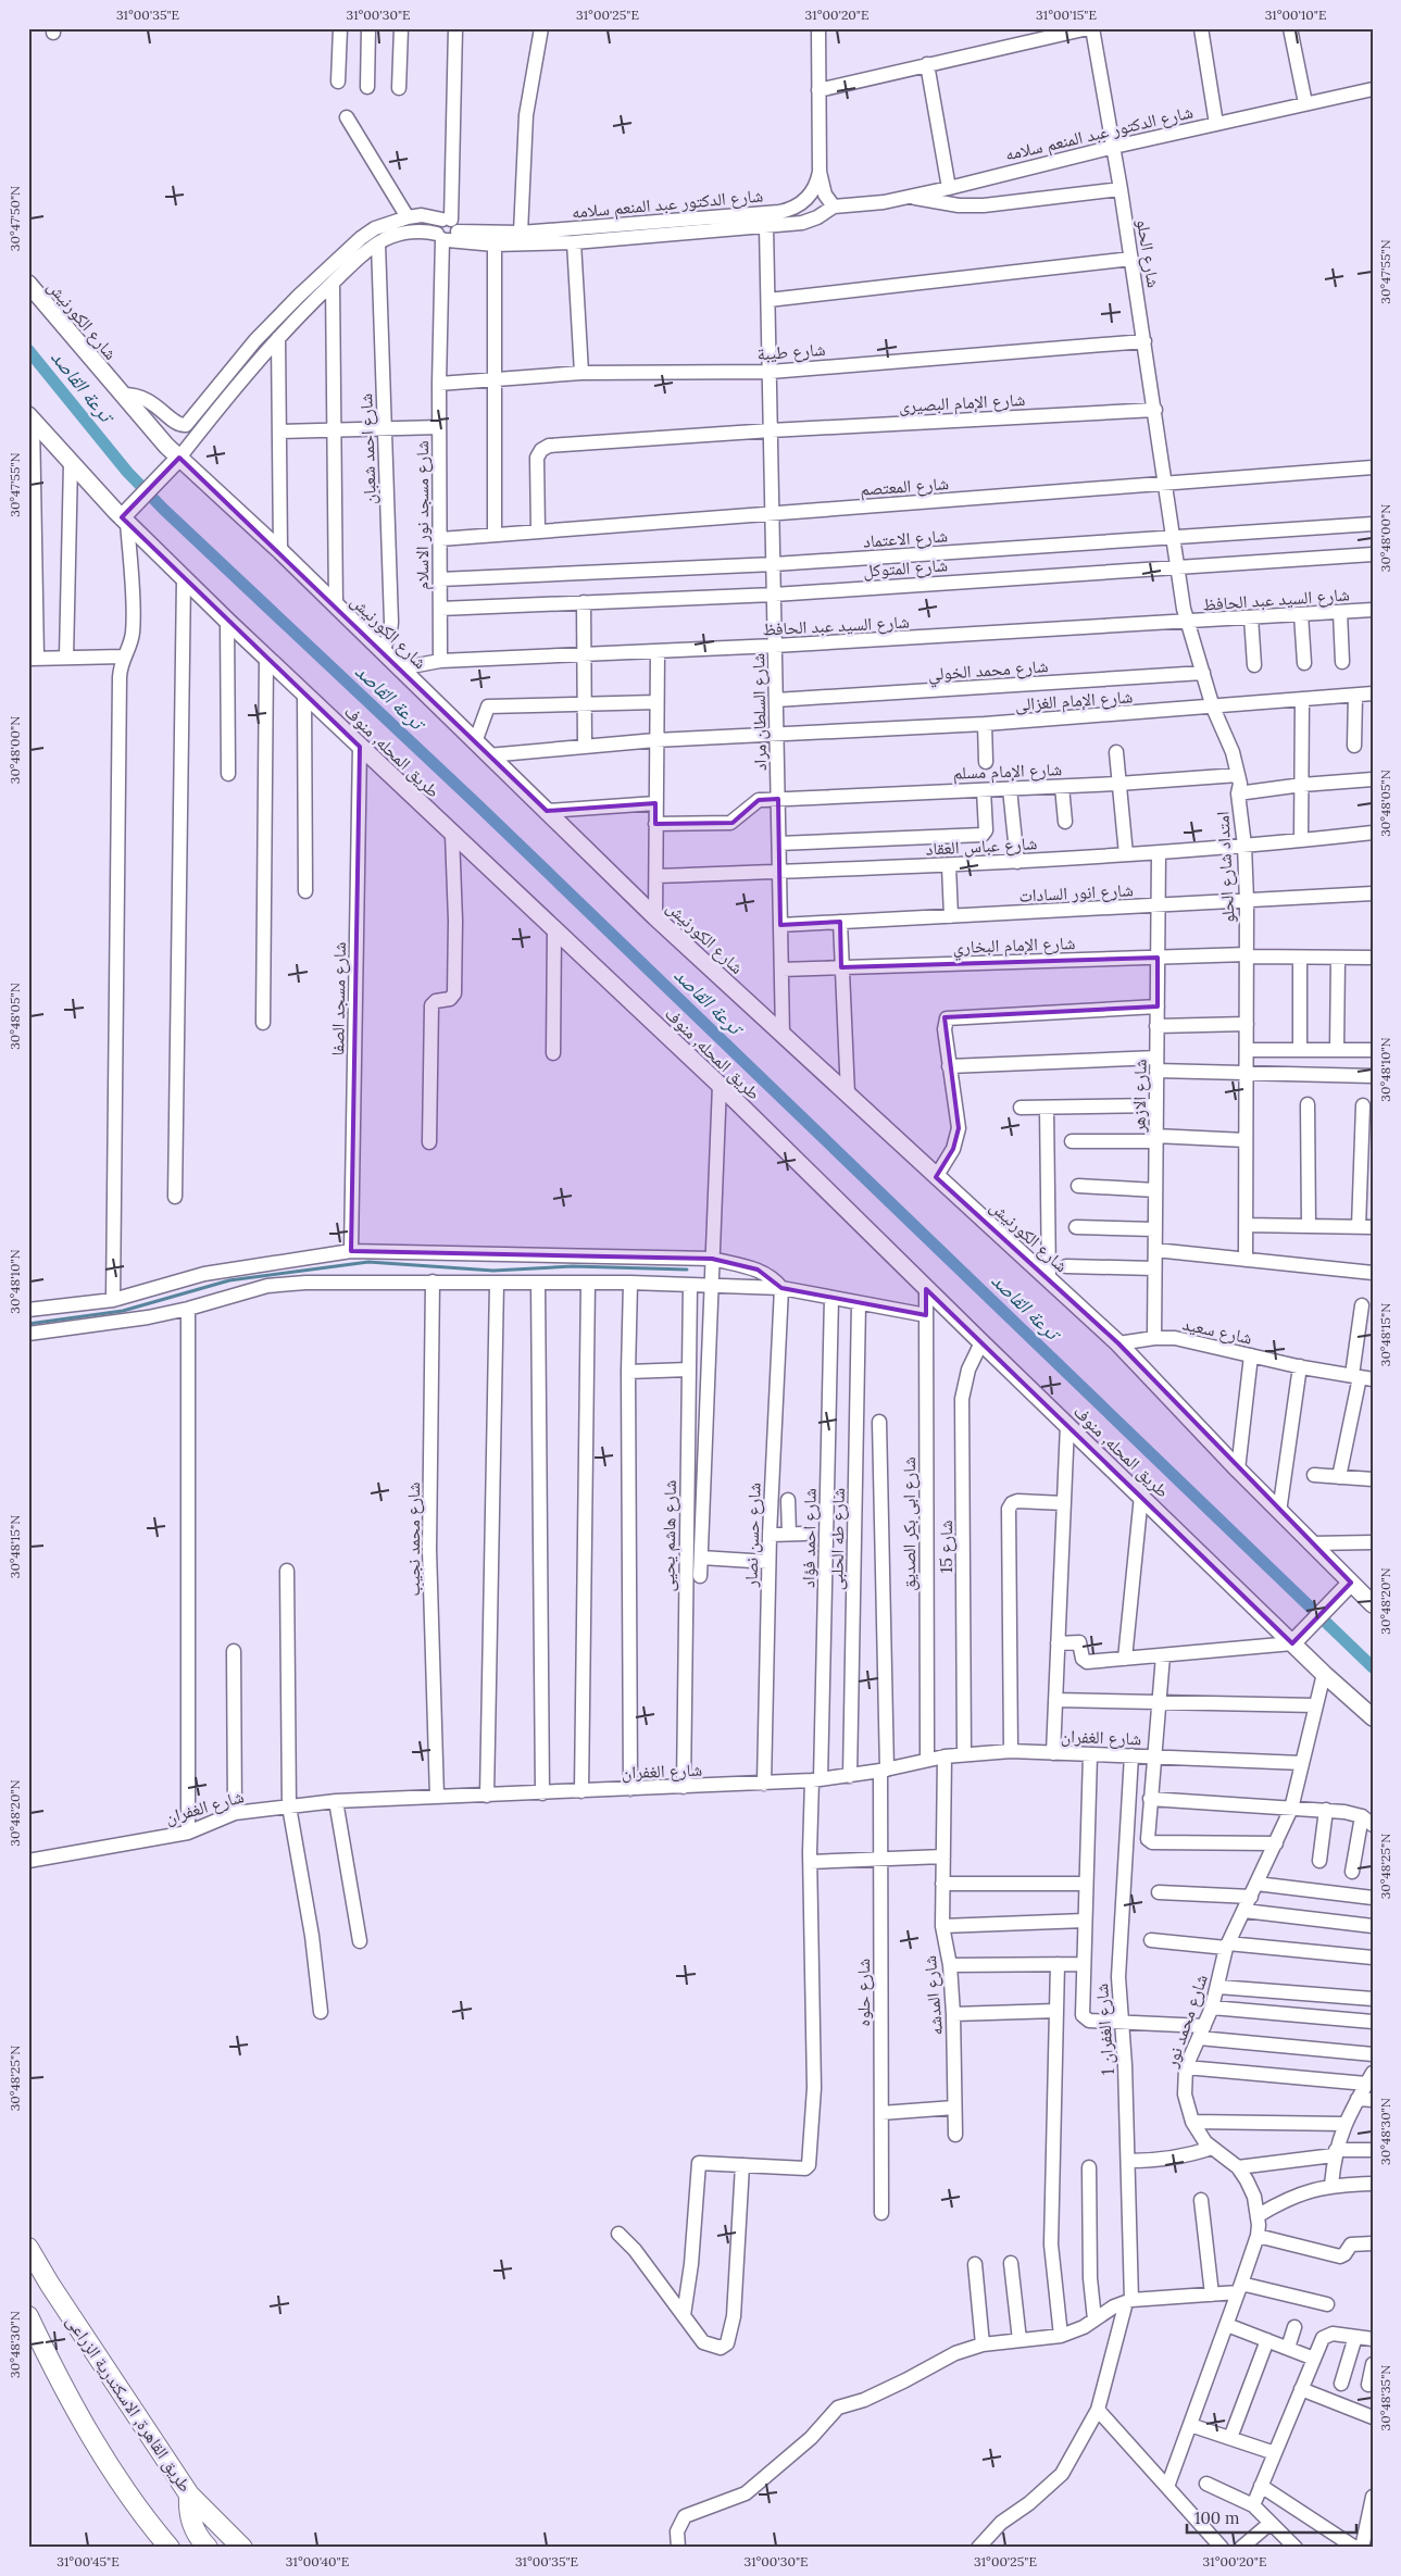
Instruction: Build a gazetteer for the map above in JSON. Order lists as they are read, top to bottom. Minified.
{"streets":{"highway":["طريق القاهرة, الاسكندرية الزراعى"],"main road":["شارع الكورنيش","طريق المحله, منوف"],"street":["شارع الدكتور عبد المنعم سلامه","شارع الحلو","شارع طيبة","شارع الإمام البصيرى","شارع احمد شعبان","شارع المعتصم","شارع مسجد نور الاسلام","شارع الاعتماد","شارع المتوكل","شارع السيد عبد الحافظ","شارع محمد الخولي","شارع الإمام الغزالى","شارع السلطان مراد","شارع الإمام مسلم","شارع عباس العقاد","امتداد شارع الحلو","شارع انور السادات","شارع الإمام البخاري","شارع مسجد الصفا","شارع الازهر","شارع سعيد","شارع ابى بكر الصديق","شارع حسن نصار","شارع هاشم يحيى","شارع احمد فؤاد","شارع محمد نجيب","شارع طه الحلبى","شارع 15","شارع الغفران","شارع حلوه","شارع المدشه","شارع محمد نور","شارع الغفران 1"]},"crossings":[["شارع الدكتور عبد المنعم سلامه","شارع الحلو"],["شارع الدكتور عبد المنعم سلامه","شارع الكورنيش"],["شارع الدكتور عبد المنعم سلامه","شارع احمد شعبان"],["شارع الدكتور عبد المنعم سلامه","شارع مسجد نور الاسلام"],["شارع الدكتور عبد المنعم سلامه","شارع السلطان مراد"],["شارع الحلو","شارع طيبة"],["شارع الحلو","شارع الإمام البصيرى"],["شارع الحلو","شارع المعتصم"],["شارع الحلو","امتداد شارع الحلو"],["شارع الكورنيش","شارع احمد شعبان"],["شارع الكورنيش","شارع السيد عبد الحافظ"],["شارع الكورنيش","شارع الإمام الغزالى"],["شارع الكورنيش","شارع السلطان مراد"],["شارع الكورنيش","شارع سعيد"],["شارع طيبة","شارع مسجد نور الاسلام"],["شارع طيبة","شارع السلطان مراد"],["شارع الإمام البصيرى","شارع المعتصم"],["شارع الإمام البصيرى","شارع السلطان مراد"],["شارع المعتصم","شارع مسجد نور الاسلام"],["شارع المعتصم","شارع السلطان مراد"],["شارع المعتصم","امتداد شارع الحلو"],["شارع مسجد نور الاسلام","شارع الاعتماد"],["شارع مسجد نور الاسلام","شارع المتوكل"],["شارع مسجد نور الاسلام","شارع السيد عبد الحافظ"],["شارع الاعتماد","شارع السلطان مراد"],["شارع الاعتماد","امتداد شارع الحلو"],["شارع المتوكل","شارع السلطان مراد"],["شارع المتوكل","امتداد شارع الحلو"],["شارع السيد عبد الحافظ","شارع السلطان مراد"],["شارع السيد عبد الحافظ","امتداد شارع الحلو"],["شارع محمد الخولي","شارع السلطان مراد"],["شارع محمد الخولي","امتداد شارع الحلو"],["شارع الإمام الغزالى","شارع السلطان مراد"],["شارع الإمام الغزالى","امتداد شارع الحلو"],["شارع السلطان مراد","شارع الإمام مسلم"],["شارع السلطان مراد","شارع عباس العقاد"],["شارع السلطان مراد","شارع انور السادات"],["شارع السلطان مراد","شارع الإمام البخاري"],["طريق المحله, منوف","شارع مسجد الصفا"],["طريق المحله, منوف","شارع ابى بكر الصديق"],["طريق المحله, منوف","شارع 15"],["طريق المحله, منوف","شارع محمد نور"],["شارع الإمام مسلم","امتداد شارع الحلو"],["شارع عباس العقاد","امتداد شارع الحلو"],["شارع عباس العقاد","شارع الازهر"],["امتداد شارع الحلو","شارع انور السادات"],["امتداد شارع الحلو","شارع الإمام البخاري"],["شارع انور السادات","شارع الازهر"],["شارع الإمام البخاري","شارع الازهر"],["شارع الازهر","شارع سعيد"],["شارع ابى بكر الصديق","شارع الغفران"],["شارع حسن نصار","شارع الغفران"],["شارع هاشم يحيى","شارع الغفران"],["شارع احمد فؤاد","شارع الغفران"],["شارع محمد نجيب","شارع الغفران"],["شارع طه الحلبى","شارع الغفران"],["شارع 15","شارع الغفران"],["شارع الغفران","شارع حلوه"],["شارع الغفران","شارع المدشه"],["شارع الغفران","شارع محمد نور"],["شارع الغفران","شارع الغفران 1"]],"water":["ترعة القاصد"],"scale_bar":"100 m","coordinates":["31°00'35\"E","31°00'30\"E","31°00'25\"E","31°00'20\"E","31°00'15\"E","31°00'10\"E","30°47'50\"N","30°47'55\"N","30°48'00\"N","30°48'05\"N","30°48'10\"N","30°48'15\"N","30°48'20\"N","30°48'25\"N","30°48'30\"N","30°48'35\"N","31°00'45\"E","31°00'40\"E"]}
